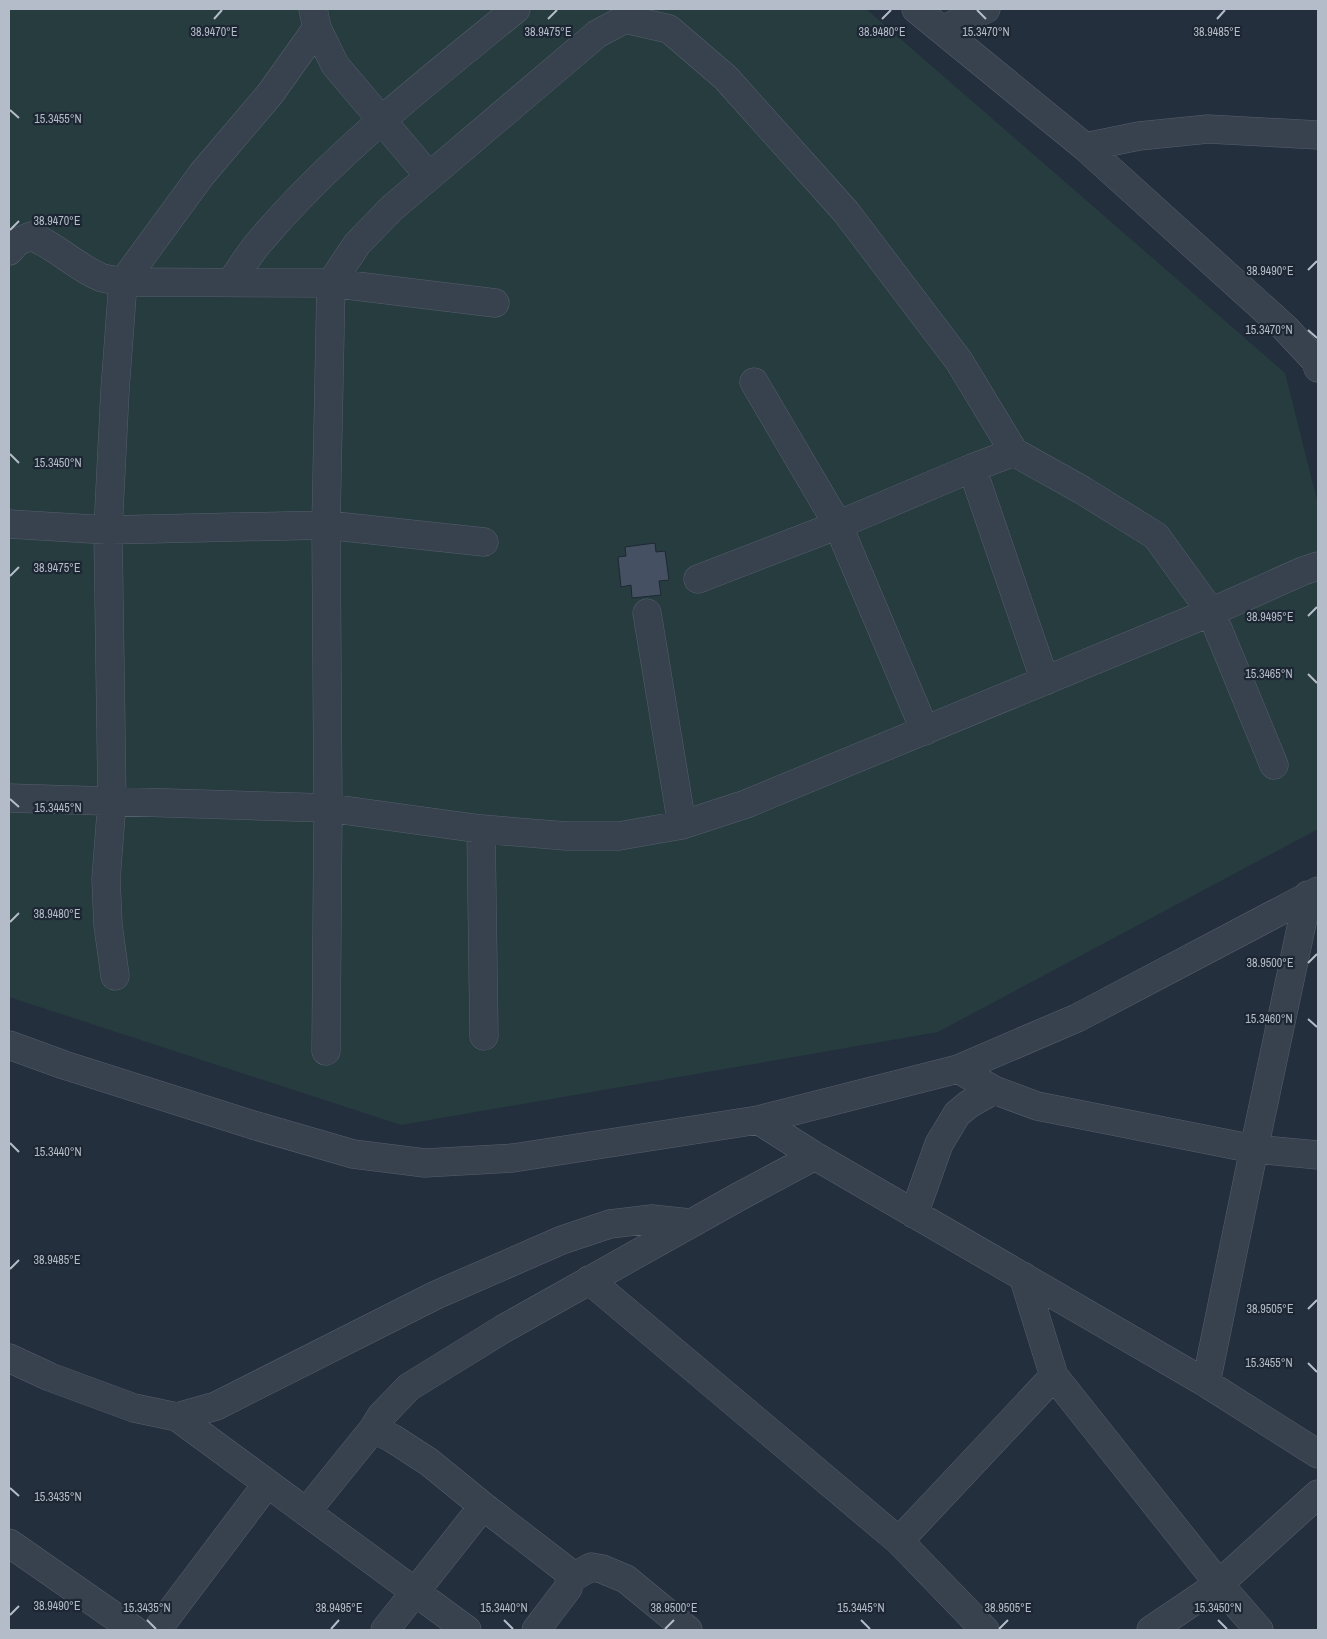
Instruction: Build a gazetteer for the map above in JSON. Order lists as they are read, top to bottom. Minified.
{"coordinates":["15.3470°N","38.9470°E","38.9475°E","38.9480°E","38.9485°E","15.3455°N","38.9490°E","15.3450°N","38.9495°E","15.3465°N","15.3445°N","38.9500°E","15.3460°N","15.3440°N","38.9505°E","15.3435°N"]}
